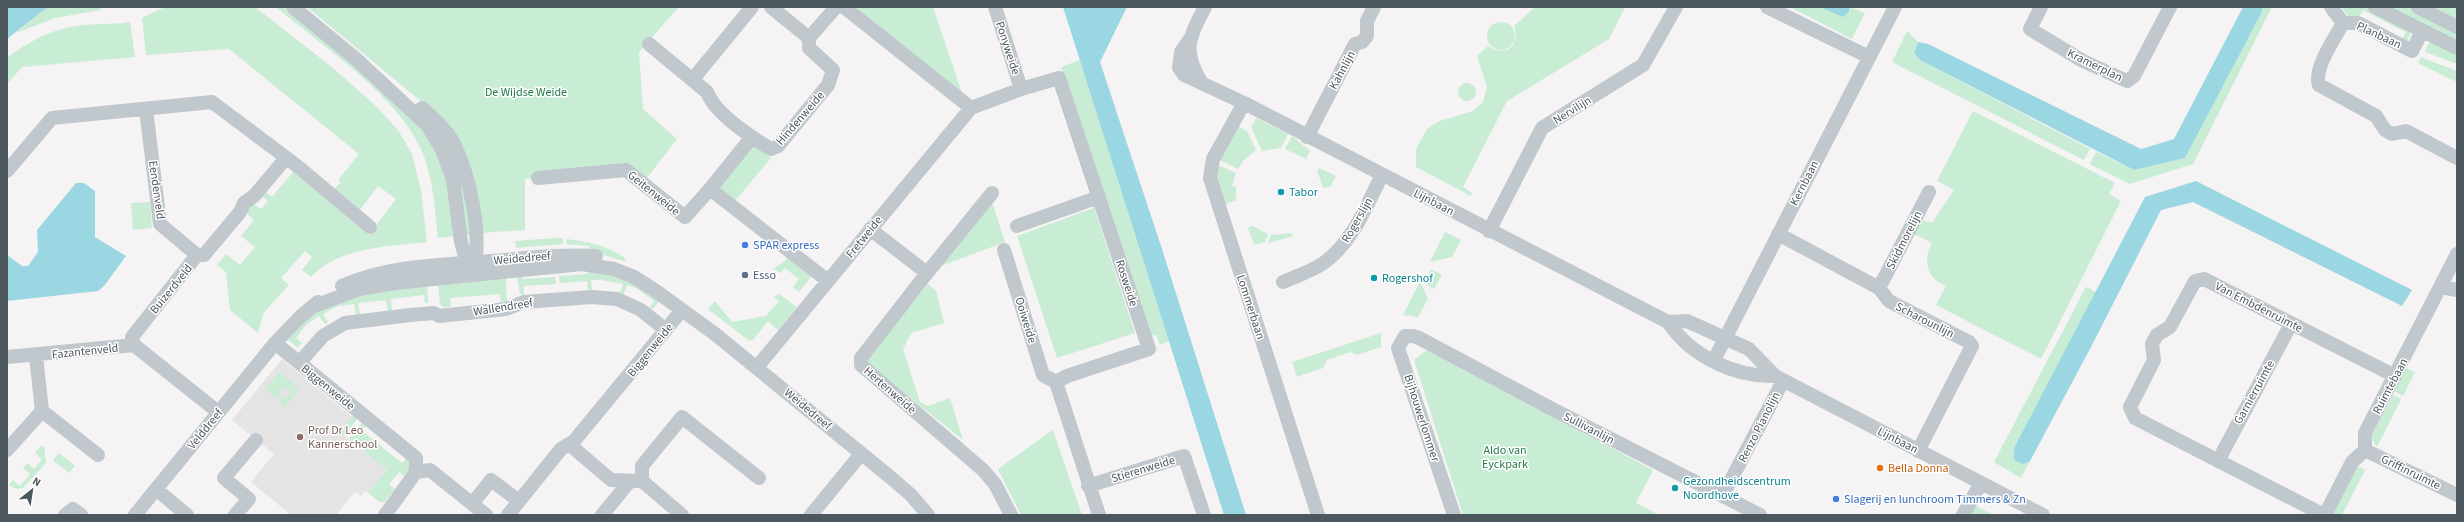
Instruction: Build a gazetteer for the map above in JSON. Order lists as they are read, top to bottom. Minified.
{"streets":{"street":["Planbaan","Ponyweide","Kramerplan","Kahnlijn","Nervilijn","Hindenweide","Kernbaan","Eendenveld","Geitenweide","Lijnbaan","Rogerslijn","Fretweide","Skidmorelijn","Weidedreef","Rosweide","Buizerdveld","Wallendreef","Lommerbaan","Van Embdenruimte","Ooiweide","Scharounlijn","Biggenweide","Fazantenveld","Ruimtebaan","Hertenweide","Garnierruimte","Bijhouwerlommer","Renzo Pianolijn","Sullivanlijn","Velddreef","Stierenweide","Griffinruimte"]},"crossings":[["Ponyweide","Rosweide"],["Kahnlijn","Lijnbaan"],["Nervilijn","Lijnbaan"],["Hindenweide","Geitenweide"],["Kernbaan","Lijnbaan"],["Kernbaan","Scharounlijn"],["Eendenveld","Buizerdveld"],["Lijnbaan","Rogerslijn"],["Lijnbaan","Lommerbaan"],["Lijnbaan","Scharounlijn"],["Lijnbaan","Renzo Pianolijn"],["Fretweide","Weidedreef"],["Fretweide","Rosweide"],["Skidmorelijn","Scharounlijn"],["Weidedreef","Biggenweide"],["Rosweide","Ooiweide"],["Buizerdveld","Fazantenveld"],["Wallendreef","Biggenweide"],["Van Embdenruimte","Ruimtebaan"],["Van Embdenruimte","Garnierruimte"],["Biggenweide","Velddreef"],["Ruimtebaan","Griffinruimte"],["Bijhouwerlommer","Sullivanlijn"],["Renzo Pianolijn","Sullivanlijn"]],"parks":["De Wijdse Weide","Aldo van Eyckpark"],"places":["Tabor","SPAR express","Esso","Rogershof","Prof Dr Leo Kannerschool","Bella Donna","Gezondheidscentrum Noordhove","Slagerij en lunchroom Timmers & Zn"],"north":"top right"}
